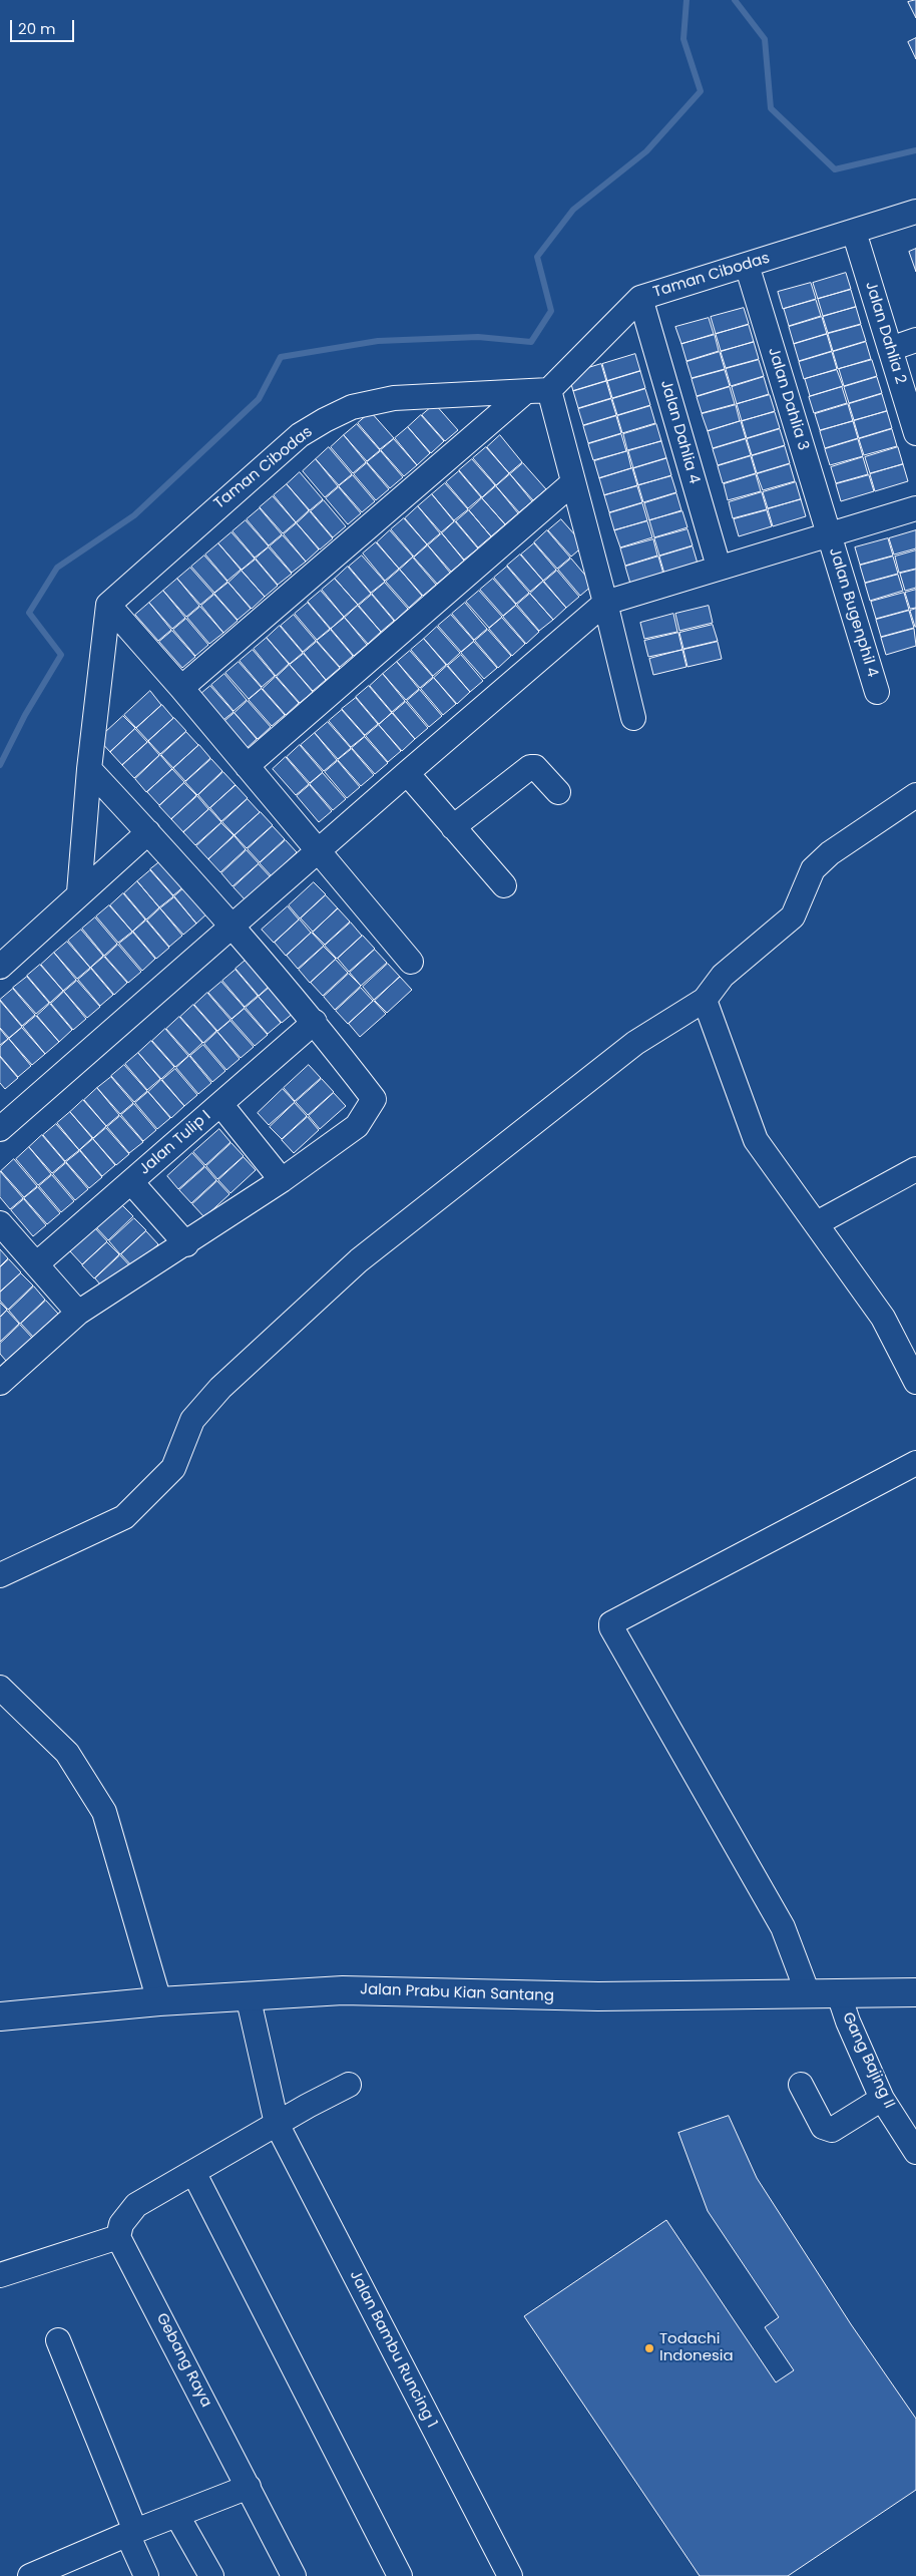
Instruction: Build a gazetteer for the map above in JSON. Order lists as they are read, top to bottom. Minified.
{"streets":{"main road":["Jalan Prabu Kian Santang"],"street":["Taman Cibodas","Jalan Dahlia 2","Jalan Dahlia 3","Jalan Dahlia 4","Jalan Bugenphil 4","Jalan Tulip I","Gang Bajing II","Jalan Bambu Runcing 1","Gebang Raya"]},"crossings":[["Taman Cibodas","Jalan Dahlia 2"],["Taman Cibodas","Jalan Dahlia 3"],["Taman Cibodas","Jalan Dahlia 4"],["Jalan Dahlia 3","Jalan Bugenphil 4"],["Jalan Prabu Kian Santang","Gang Bajing II"]],"places":["Todachi Indonesia"],"scale_bar":"20 m"}
